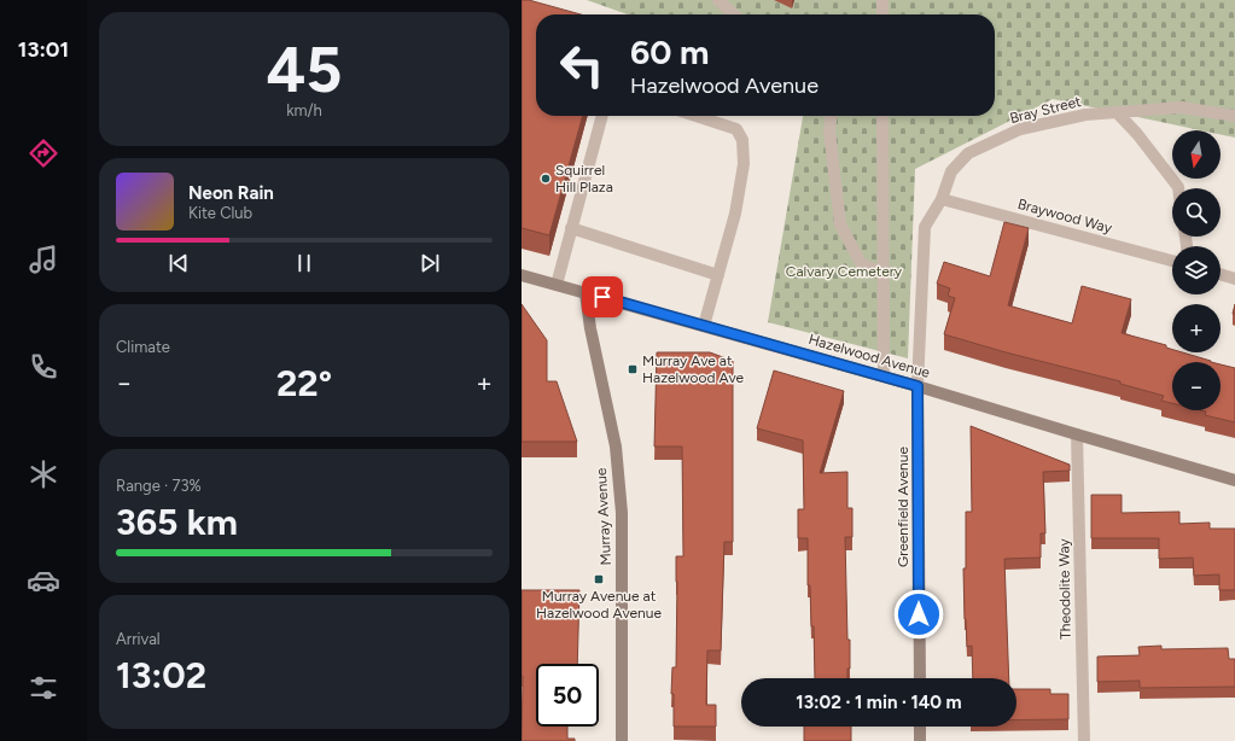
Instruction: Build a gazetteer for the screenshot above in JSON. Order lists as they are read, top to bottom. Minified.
{"streets":{"main road":["Hazelwood Avenue","Greenfield Avenue","Murray Avenue"],"street":["Bray Street","Braywood Way","Theodolite Way"]},"crossings":[["Bray Street","Braywood Way"],["Bray Street","Hazelwood Avenue"],["Bray Street","Greenfield Avenue"],["Hazelwood Avenue","Greenfield Avenue"],["Hazelwood Avenue","Murray Avenue"],["Hazelwood Avenue","Theodolite Way"]],"parks":["Calvary Cemetery"],"places":{"other":["Squirrel Hill Plaza"],"transit":["Murray Ave at Hazelwood Ave","Murray Avenue at Hazelwood Avenue"]},"north":"bottom","page":{"tabs":"13:01","tile":[["45","km/h"],"Climate",["Range · 73%","365 km"],["Arrival","13:02"]],"turn":["60 m","Hazelwood Avenue"],"map_buttons":["+","−"],"song":["Neon Rain","Kite Club"],"heat":["−","22°","+"],"limit":"50","trip":"13:02 · 1 min · 140 m"}}
